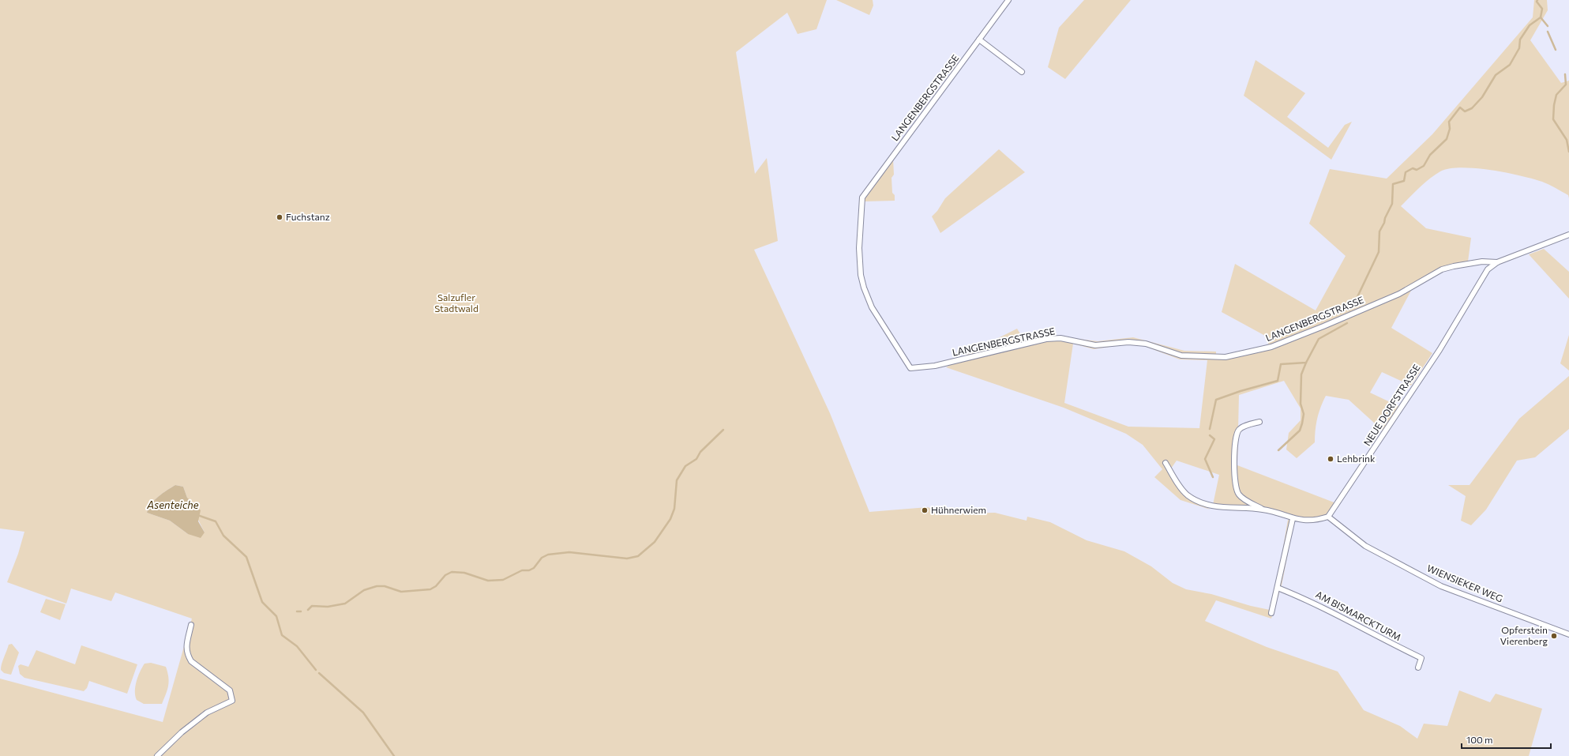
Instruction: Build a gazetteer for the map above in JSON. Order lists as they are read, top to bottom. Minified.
{"streets":{"street":["LANGENBERGSTRASSE","NEUE DORFSTRASSE","WIENSIEKER WEG","AM BISMARCKTURM"]},"crossings":[["LANGENBERGSTRASSE","NEUE DORFSTRASSE"],["NEUE DORFSTRASSE","WIENSIEKER WEG"]],"water":["Asenteiche"],"parks":["Salzufler Stadtwald"],"places":["Fuchstanz","Lehbrink","Hühnerwiem","Opferstein Vierenberg"],"scale_bar":"100 m"}
